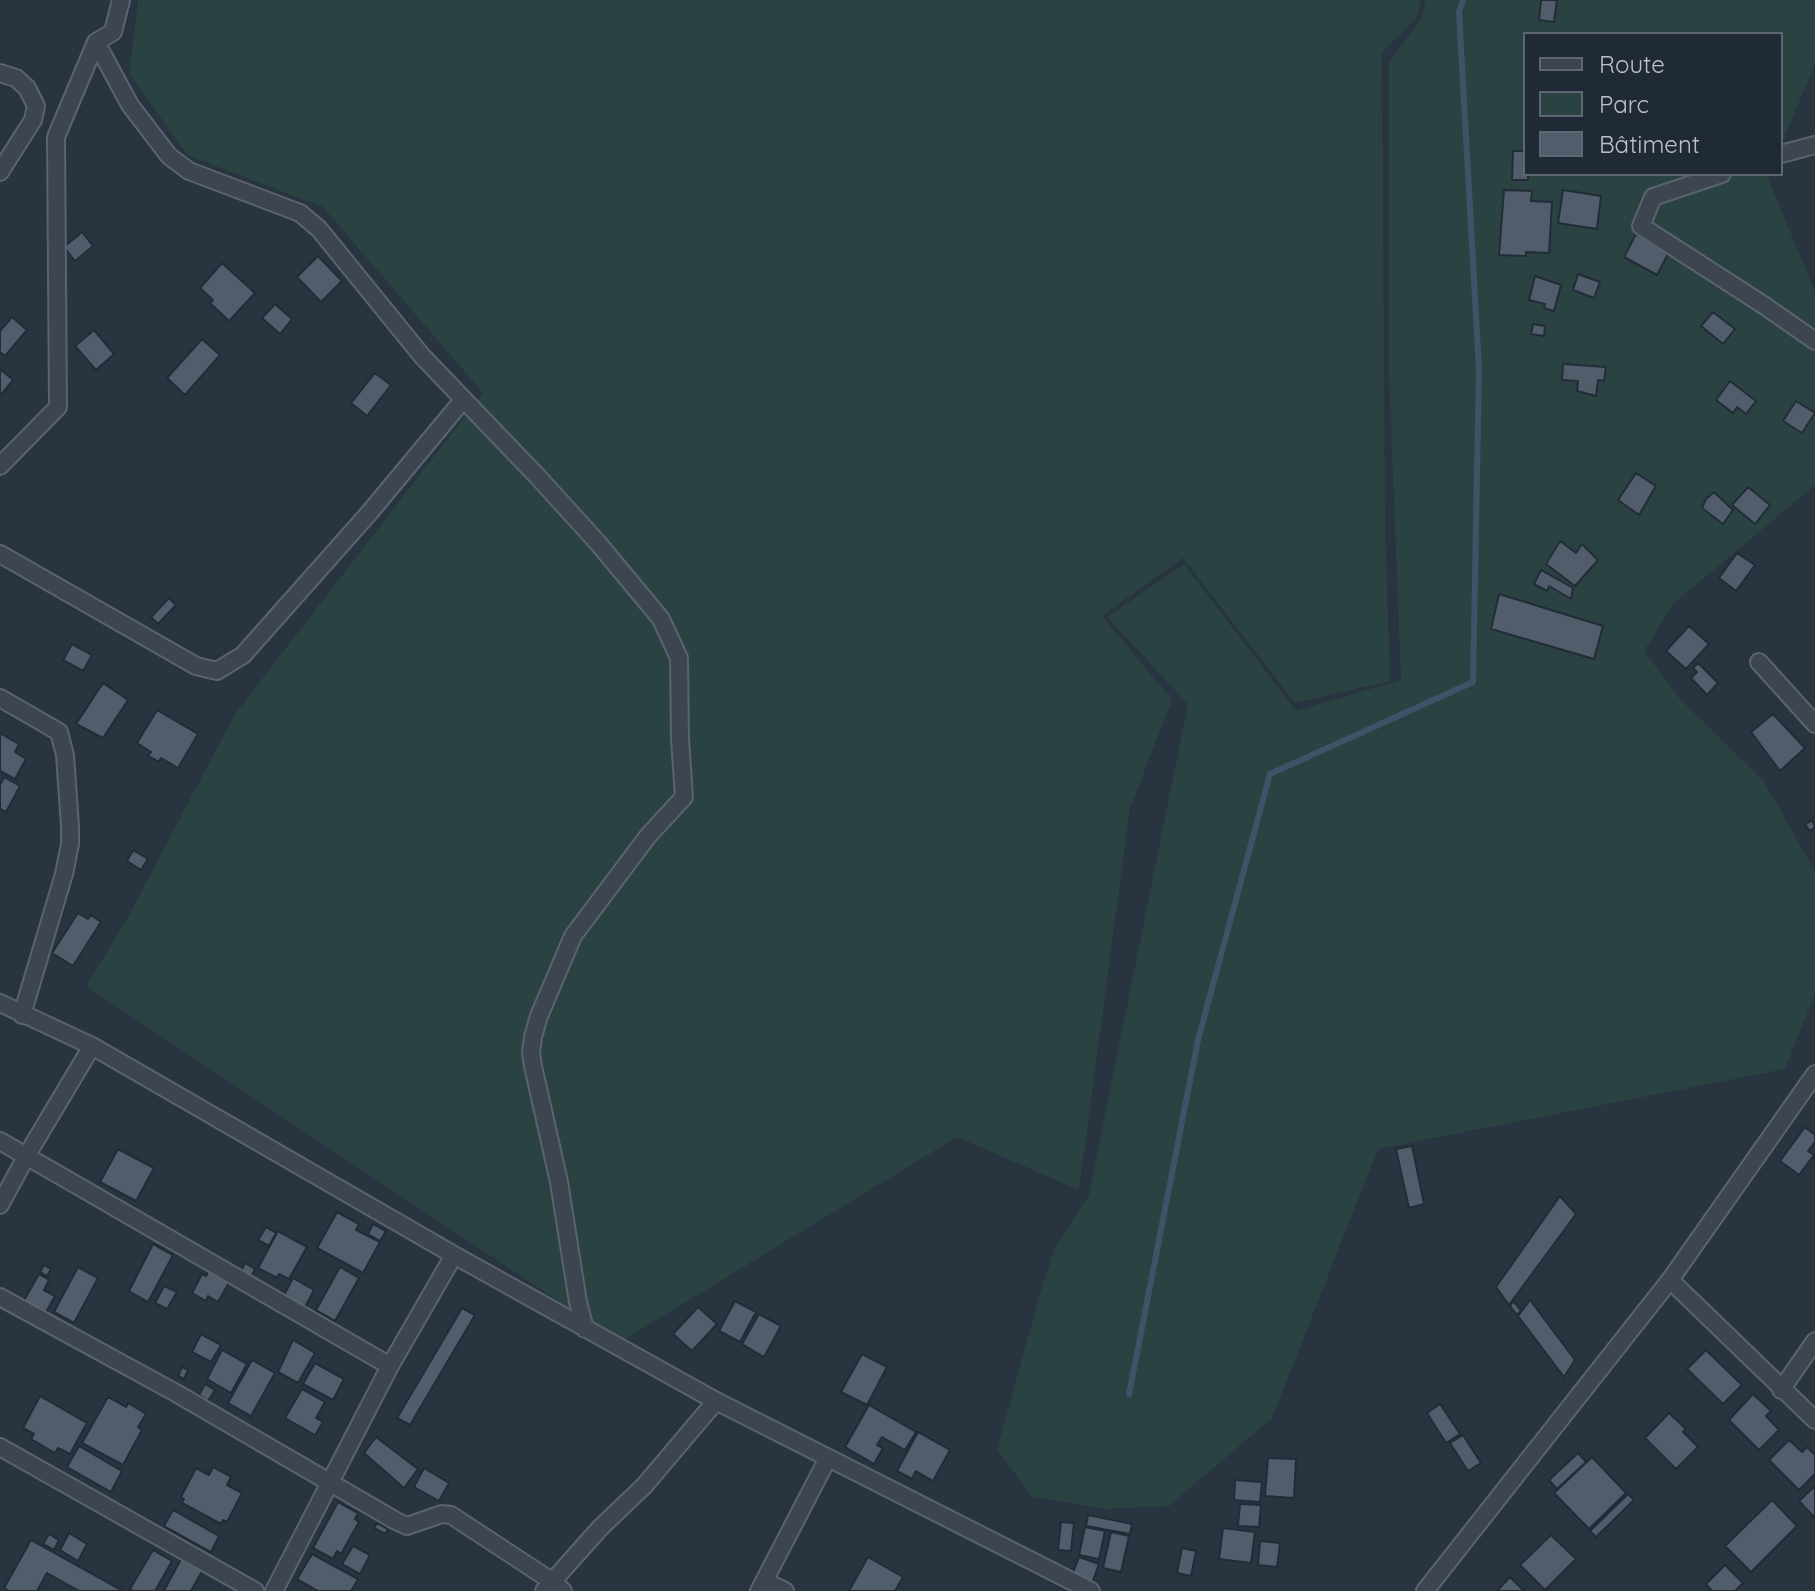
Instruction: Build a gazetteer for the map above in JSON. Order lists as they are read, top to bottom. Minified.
{"legend":["Route","Parc","Bâtiment"]}
